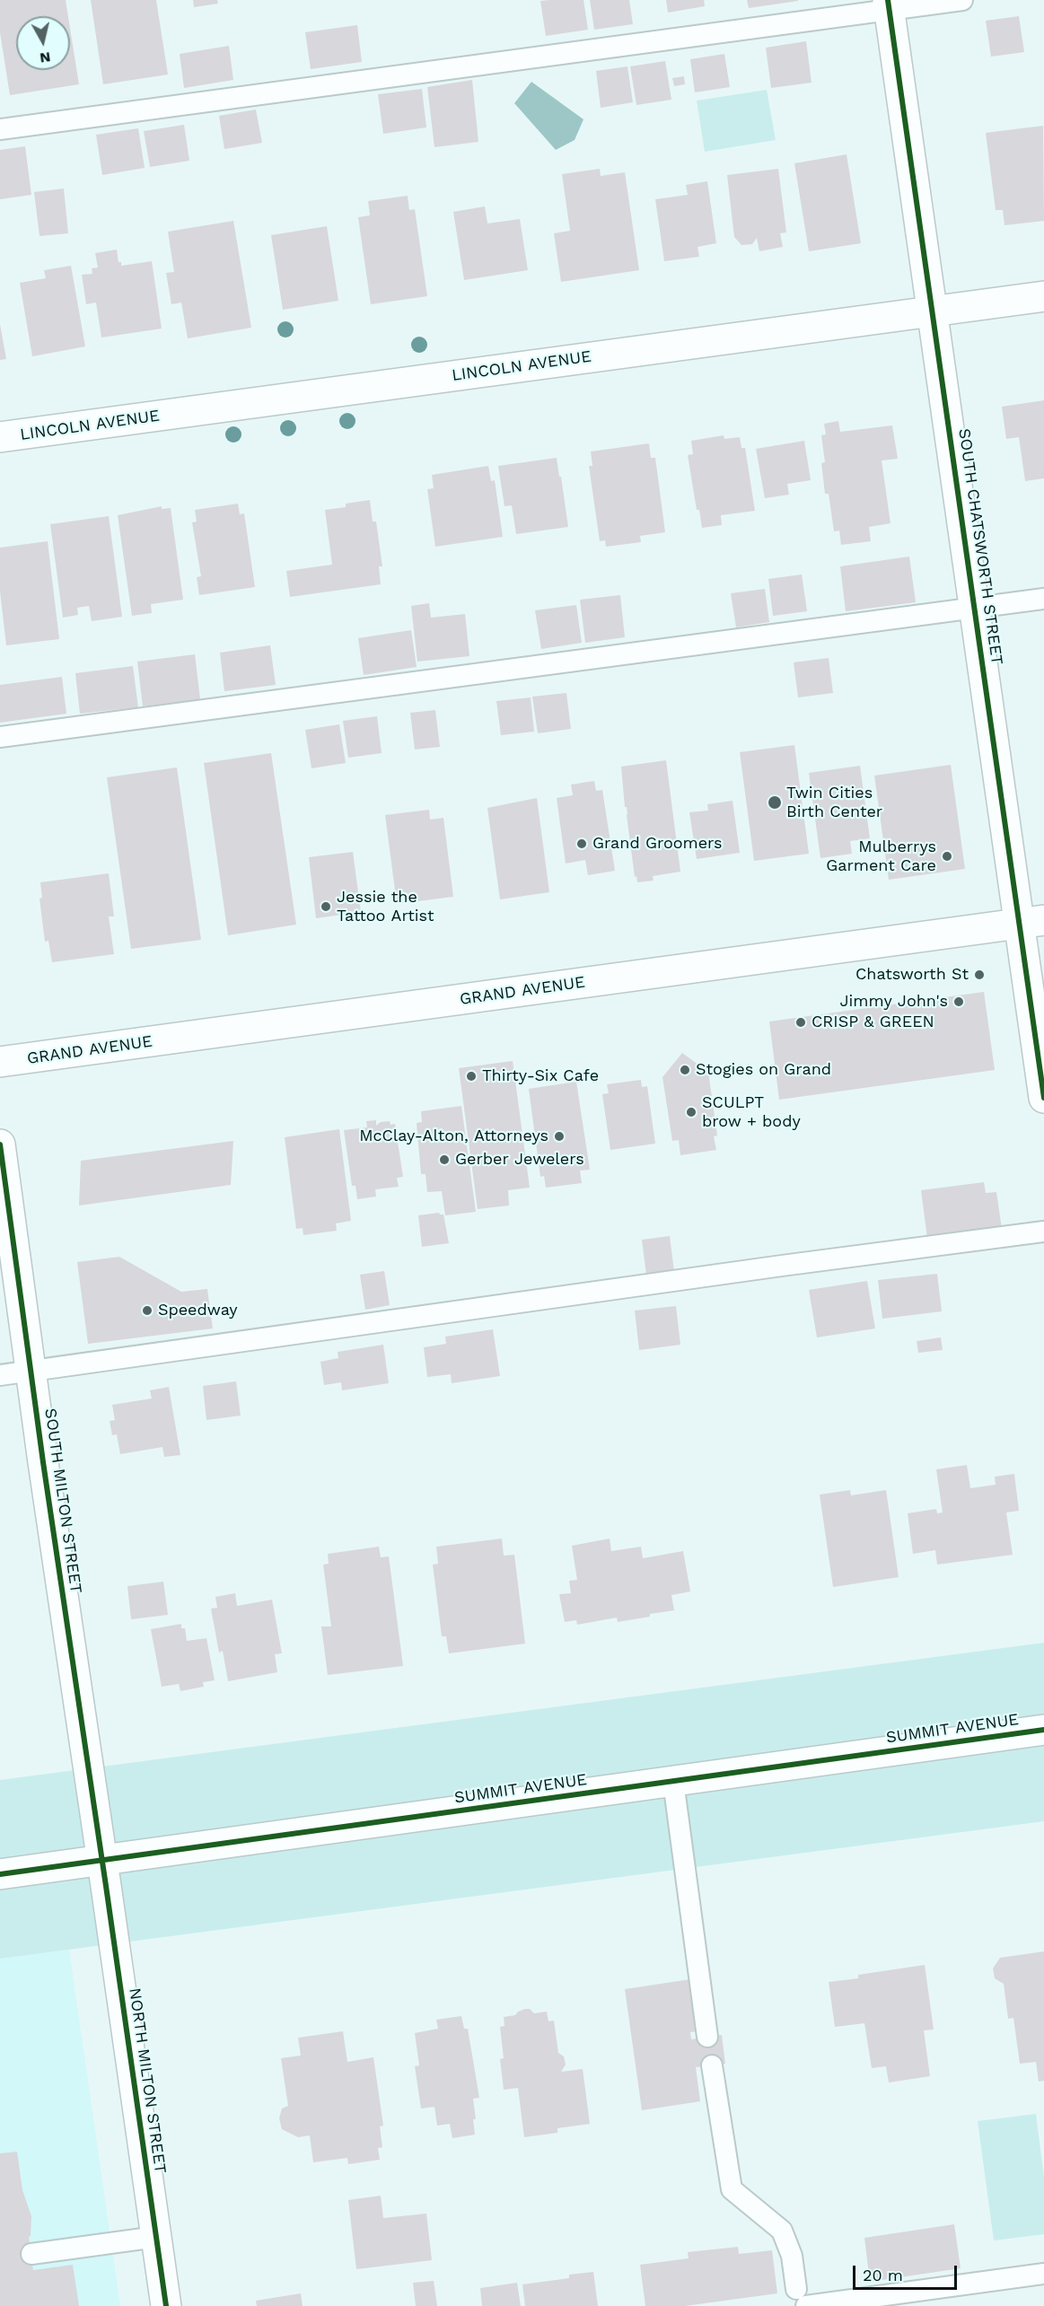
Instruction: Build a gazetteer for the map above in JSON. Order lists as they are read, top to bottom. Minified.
{"streets":{"street":["LINCOLN AVENUE","SOUTH CHATSWORTH STREET","GRAND AVENUE","SOUTH MILTON STREET","SUMMIT AVENUE","NORTH MILTON STREET"]},"crossings":[["LINCOLN AVENUE","SOUTH CHATSWORTH STREET"],["SOUTH CHATSWORTH STREET","GRAND AVENUE"],["SOUTH MILTON STREET","SUMMIT AVENUE"],["SOUTH MILTON STREET","NORTH MILTON STREET"],["SUMMIT AVENUE","NORTH MILTON STREET"]],"places":["Twin Cities Birth Center","Grand Groomers","Mulberrys Garment Care","Jessie the Tattoo Artist","Chatsworth St","Jimmy John's","CRISP & GREEN","Stogies on Grand","Thirty-Six Cafe","SCULPT brow + body","McClay-Alton, Attorneys","Gerber Jewelers","Speedway"],"scale_bar":"20 m","north":"bottom"}
